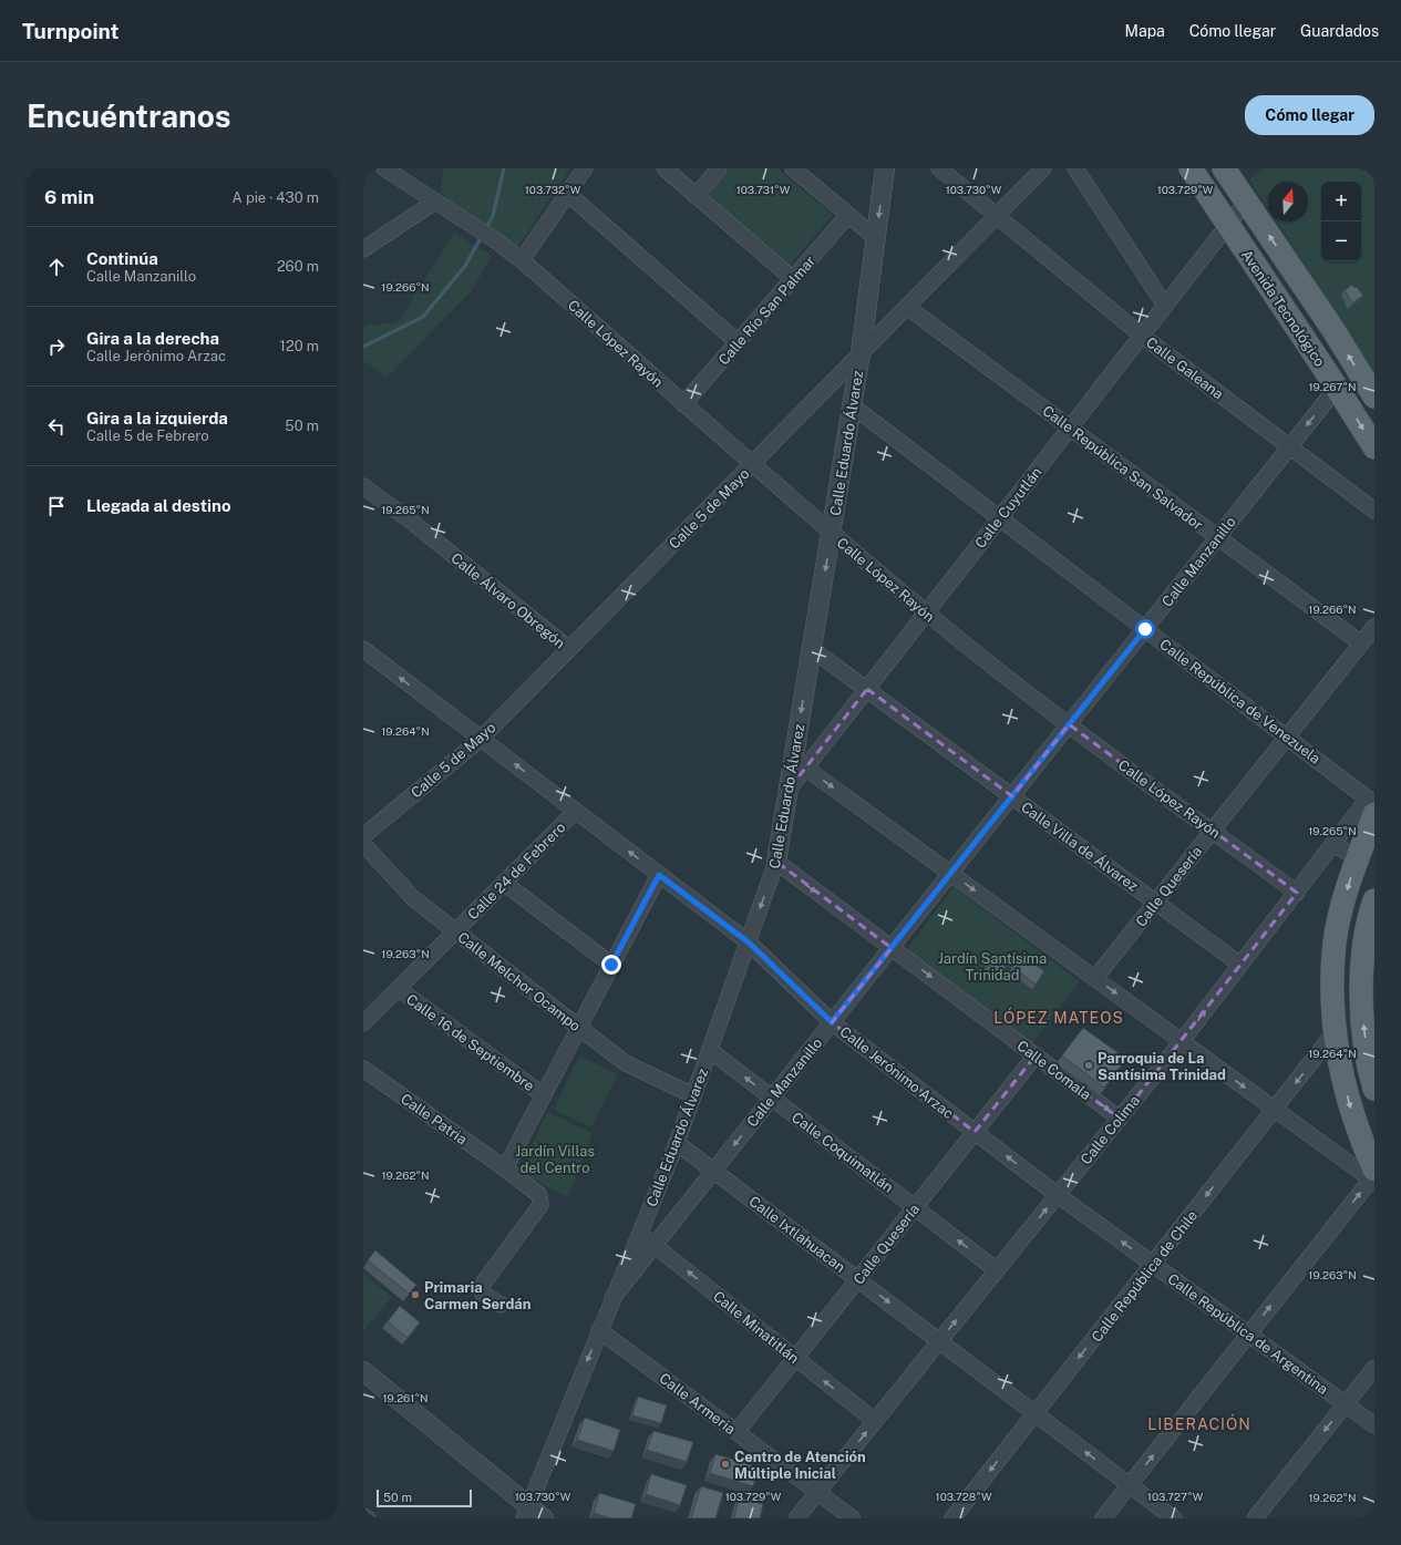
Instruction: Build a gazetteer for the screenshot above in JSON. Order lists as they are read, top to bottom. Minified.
{"streets":{"main road":["Avenida Tecnológico"],"street":["Calle Río San Palmar","Calle López Rayón","Calle Galeana","Calle Eduardo Álvarez","Calle República San Salvador","Calle Cuyutlán","Calle 5 de Mayo","Calle Manzanillo","Calle Álvaro Obregón","Calle República de Venezuela","Calle Villa de Álvarez","Calle 24 de Febrero","Calle Quesería","Calle Melchor Ocampo","Calle 16 de Septiembre","Calle Comala","Calle Jerónimo Arzac","Calle Patria","Calle Colima","Calle Coquimatlán","Calle Ixtlahuacan","Calle República de Chile","Calle Minatitlán","Calle República de Argentina","Calle Armeria"]},"crossings":[["Avenida Tecnológico","Calle Cuyutlán"],["Avenida Tecnológico","Calle Manzanillo"],["Calle Río San Palmar","Calle López Rayón"],["Calle López Rayón","Calle Eduardo Álvarez"],["Calle López Rayón","Calle Cuyutlán"],["Calle López Rayón","Calle 5 de Mayo"],["Calle López Rayón","Calle Manzanillo"],["Calle López Rayón","Calle Quesería"],["Calle López Rayón","Calle Colima"],["Calle Galeana","Calle Cuyutlán"],["Calle Galeana","Calle 5 de Mayo"],["Calle Galeana","Calle Manzanillo"],["Calle Eduardo Álvarez","Calle Cuyutlán"],["Calle Eduardo Álvarez","Calle 5 de Mayo"],["Calle Eduardo Álvarez","Calle Manzanillo"],["Calle Eduardo Álvarez","Calle República de Venezuela"],["Calle Eduardo Álvarez","Calle Villa de Álvarez"],["Calle Eduardo Álvarez","Calle Melchor Ocampo"],["Calle Eduardo Álvarez","Calle Comala"],["Calle Eduardo Álvarez","Calle Jerónimo Arzac"],["Calle Eduardo Álvarez","Calle Coquimatlán"],["Calle Eduardo Álvarez","Calle Ixtlahuacan"],["Calle Eduardo Álvarez","Calle Minatitlán"],["Calle Eduardo Álvarez","Calle Armeria"],["Calle República San Salvador","Calle Cuyutlán"],["Calle República San Salvador","Calle 5 de Mayo"],["Calle República San Salvador","Calle Manzanillo"],["Calle República San Salvador","Calle Quesería"],["Calle Cuyutlán","Calle República de Venezuela"],["Calle Cuyutlán","Calle Villa de Álvarez"],["Calle 5 de Mayo","Calle Álvaro Obregón"],["Calle 5 de Mayo","Calle Jerónimo Arzac"],["Calle Manzanillo","Calle República de Venezuela"],["Calle Manzanillo","Calle Villa de Álvarez"],["Calle Manzanillo","Calle Comala"],["Calle Manzanillo","Calle Jerónimo Arzac"],["Calle Manzanillo","Calle Coquimatlán"],["Calle Manzanillo","Calle Ixtlahuacan"],["Calle Manzanillo","Calle Minatitlán"],["Calle República de Venezuela","Calle Quesería"],["Calle República de Venezuela","Calle Colima"],["Calle Villa de Álvarez","Calle Quesería"],["Calle Villa de Álvarez","Calle Colima"],["Calle 24 de Febrero","Calle Melchor Ocampo"],["Calle 24 de Febrero","Calle 16 de Septiembre"],["Calle 24 de Febrero","Calle Jerónimo Arzac"],["Calle Quesería","Calle Comala"],["Calle Quesería","Calle Jerónimo Arzac"],["Calle Quesería","Calle Coquimatlán"],["Calle Quesería","Calle Ixtlahuacan"],["Calle Quesería","Calle Minatitlán"],["Calle Quesería","Calle Armeria"],["Calle Comala","Calle Colima"],["Calle Jerónimo Arzac","Calle Colima"],["Calle Jerónimo Arzac","Calle República de Argentina"],["Calle Colima","Calle Coquimatlán"],["Calle Colima","Calle Ixtlahuacan"],["Calle Colima","Calle Minatitlán"],["Calle Colima","Calle República de Argentina"],["Calle Colima","Calle Armeria"],["Calle Ixtlahuacan","Calle República de Chile"],["Calle República de Chile","Calle República de Argentina"]],"one_way":["Calle Eduardo Álvarez","Calle Jerónimo Arzac","Calle Colima","Calle Coquimatlán","Calle Minatitlán"],"districts":["LÓPEZ MATEOS","LIBERACIÓN"],"parks":["Jardín Santísima Trinidad","Jardín Villas del Centro"],"places":["Parroquia de La Santísima Trinidad","Primaria Carmen Serdán","Centro de Atención Múltiple Inicial"],"scale_bar":"50 m","north":"top","page":{"header":"Turnpoint","nav":["Mapa","Cómo llegar","Guardados"],"buttons":"Cómo llegar","title":"Encuéntranos","heading":["6 min","A pie · 430 m"],"map_buttons":["+","−"],"list":[["Continúa","Calle Manzanillo","260 m"],["Gira a la derecha","Calle Jerónimo Arzac","120 m"],["Gira a la izquierda","Calle 5 de Febrero","50 m"],"Llegada al destino"],"scale":"50 m"},"coordinates":["103.732°W","103.731°W","103.730°W","103.729°W","19.266°N","19.267°N","19.265°N","19.264°N","19.263°N","19.262°N","19.261°N","103.728°W","103.727°W"]}
